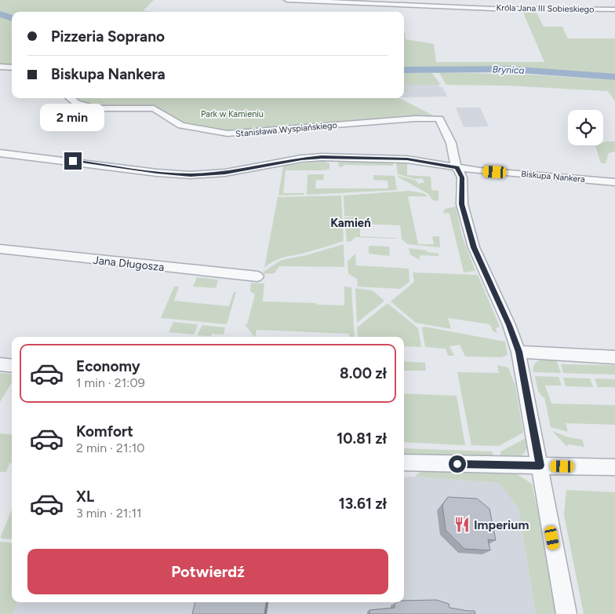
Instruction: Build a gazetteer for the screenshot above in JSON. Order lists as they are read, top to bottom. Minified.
{"streets":{"street":["Króla Jana III Sobieskiego","Stanisława Wyspiańskiego","Biskupa Nankera","Jana Długosza"]},"crossings":[["Stanisława Wyspiańskiego","Biskupa Nankera"]],"districts":["Kamień"],"water":["Brynica"],"parks":["Park w Kamieniu"],"places":{"restaurant":["Imperium"]},"page":{"banner":["Pizzeria Soprano","Biskupa Nankera"],"bubble":"2 min","list":[{"name":"Economy","note":"1 min · 21:09","value":"8.00 zł"},{"name":"Komfort","note":"2 min · 21:10","value":"10.81 zł"},{"name":"XL","note":"3 min · 21:11","value":"13.61 zł"}],"buttons":"Potwierdź"}}
